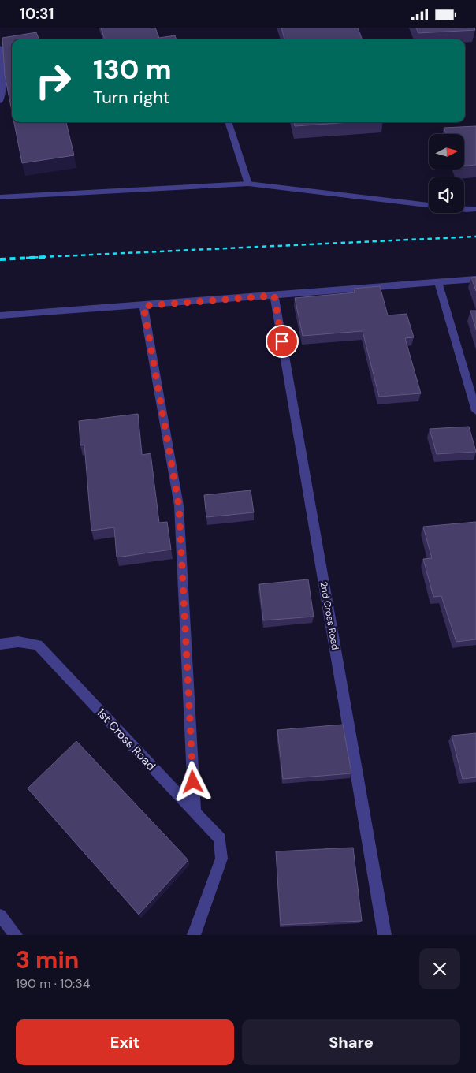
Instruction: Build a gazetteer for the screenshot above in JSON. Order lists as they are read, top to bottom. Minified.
{"streets":{"street":["2nd Cross Road","1st Cross Road"]},"north":"right","page":{"status":"10:31","turn":["130 m","Turn right"],"heading":["3 min","190 m · 10:34"],"buttons":["Exit","Share"]}}
